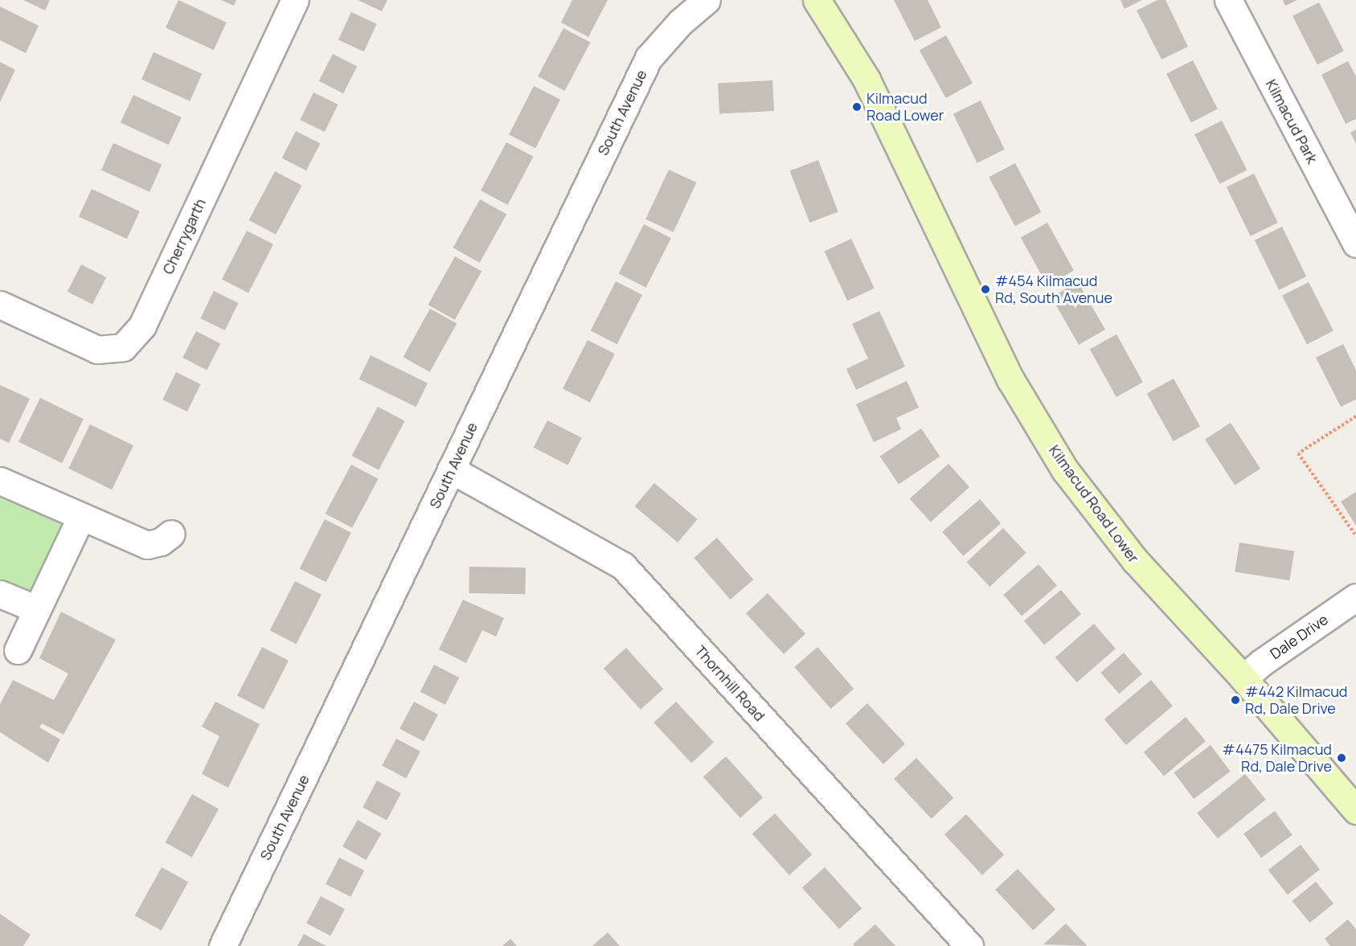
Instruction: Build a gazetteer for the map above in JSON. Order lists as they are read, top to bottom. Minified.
{"streets":{"main road":["Kilmacud Road Lower"],"street":["South Avenue","Kilmacud Park","Cherrygarth","Dale Drive","Thornhill Road"]},"crossings":[["South Avenue","Thornhill Road"],["Kilmacud Road Lower","Dale Drive"]],"places":["Kilmacud Road Lower","#454 Kilmacud Rd, South Avenue","#442 Kilmacud Rd, Dale Drive","#4475 Kilmacud Rd, Dale Drive"]}
